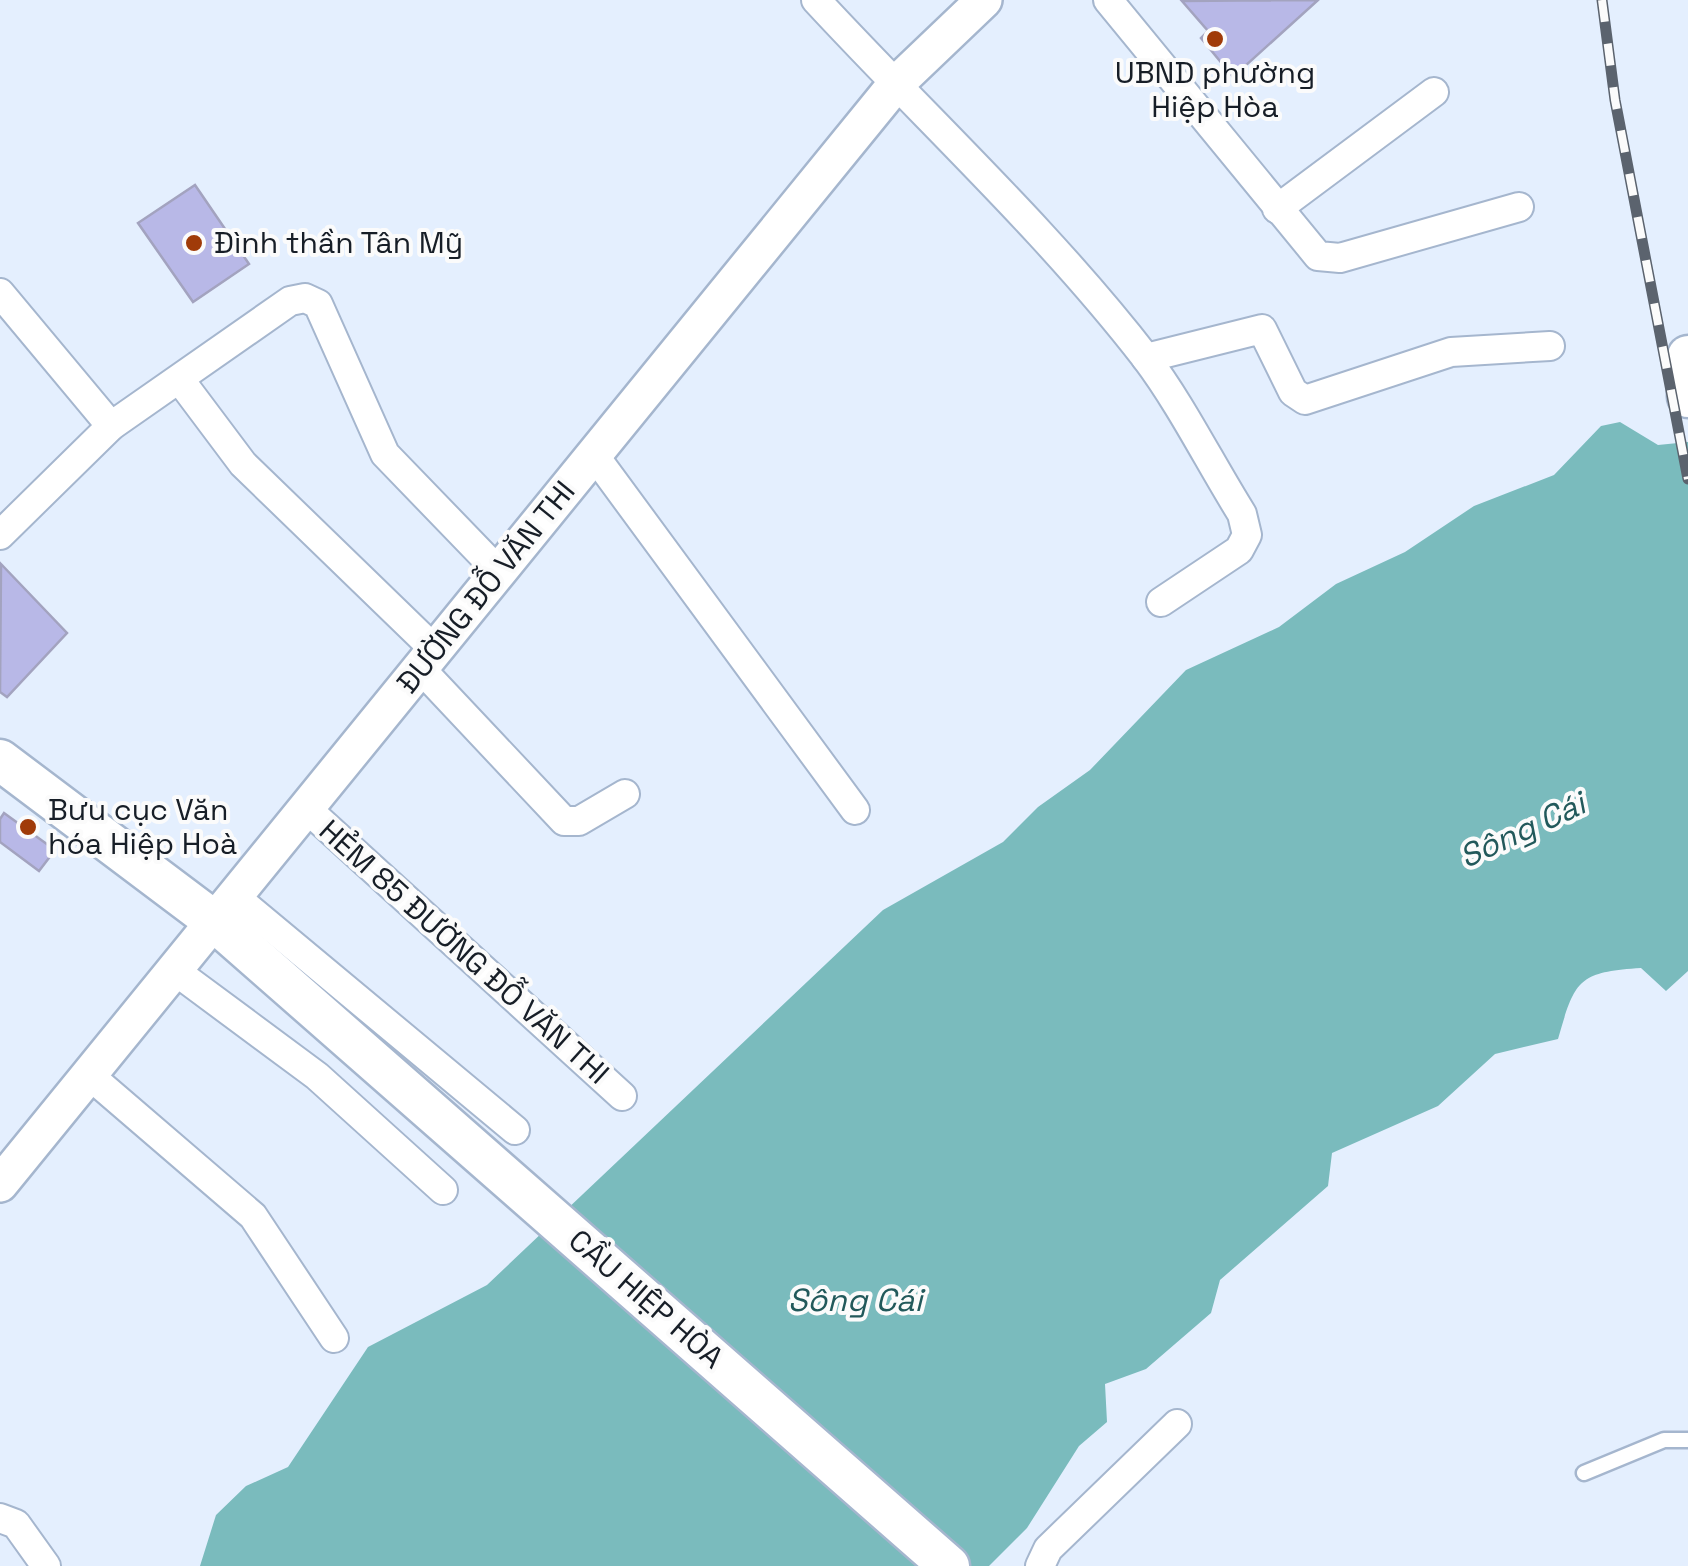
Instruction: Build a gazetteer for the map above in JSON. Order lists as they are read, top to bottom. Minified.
{"streets":{"main road":["CẦU HIỆP HÒA"],"street":["ĐƯỜNG ĐỖ VĂN THI","HẺM 85 ĐƯỜNG ĐỖ VĂN THI"]},"crossings":[["ĐƯỜNG ĐỖ VĂN THI","HẺM 85 ĐƯỜNG ĐỖ VĂN THI"],["ĐƯỜNG ĐỖ VĂN THI","CẦU HIỆP HÒA"]],"water":["Sông Cái"],"places":["UBND phường Hiệp Hòa","Đình thần Tân Mỹ","Bưu cục Văn hóa Hiệp Hoà"]}
